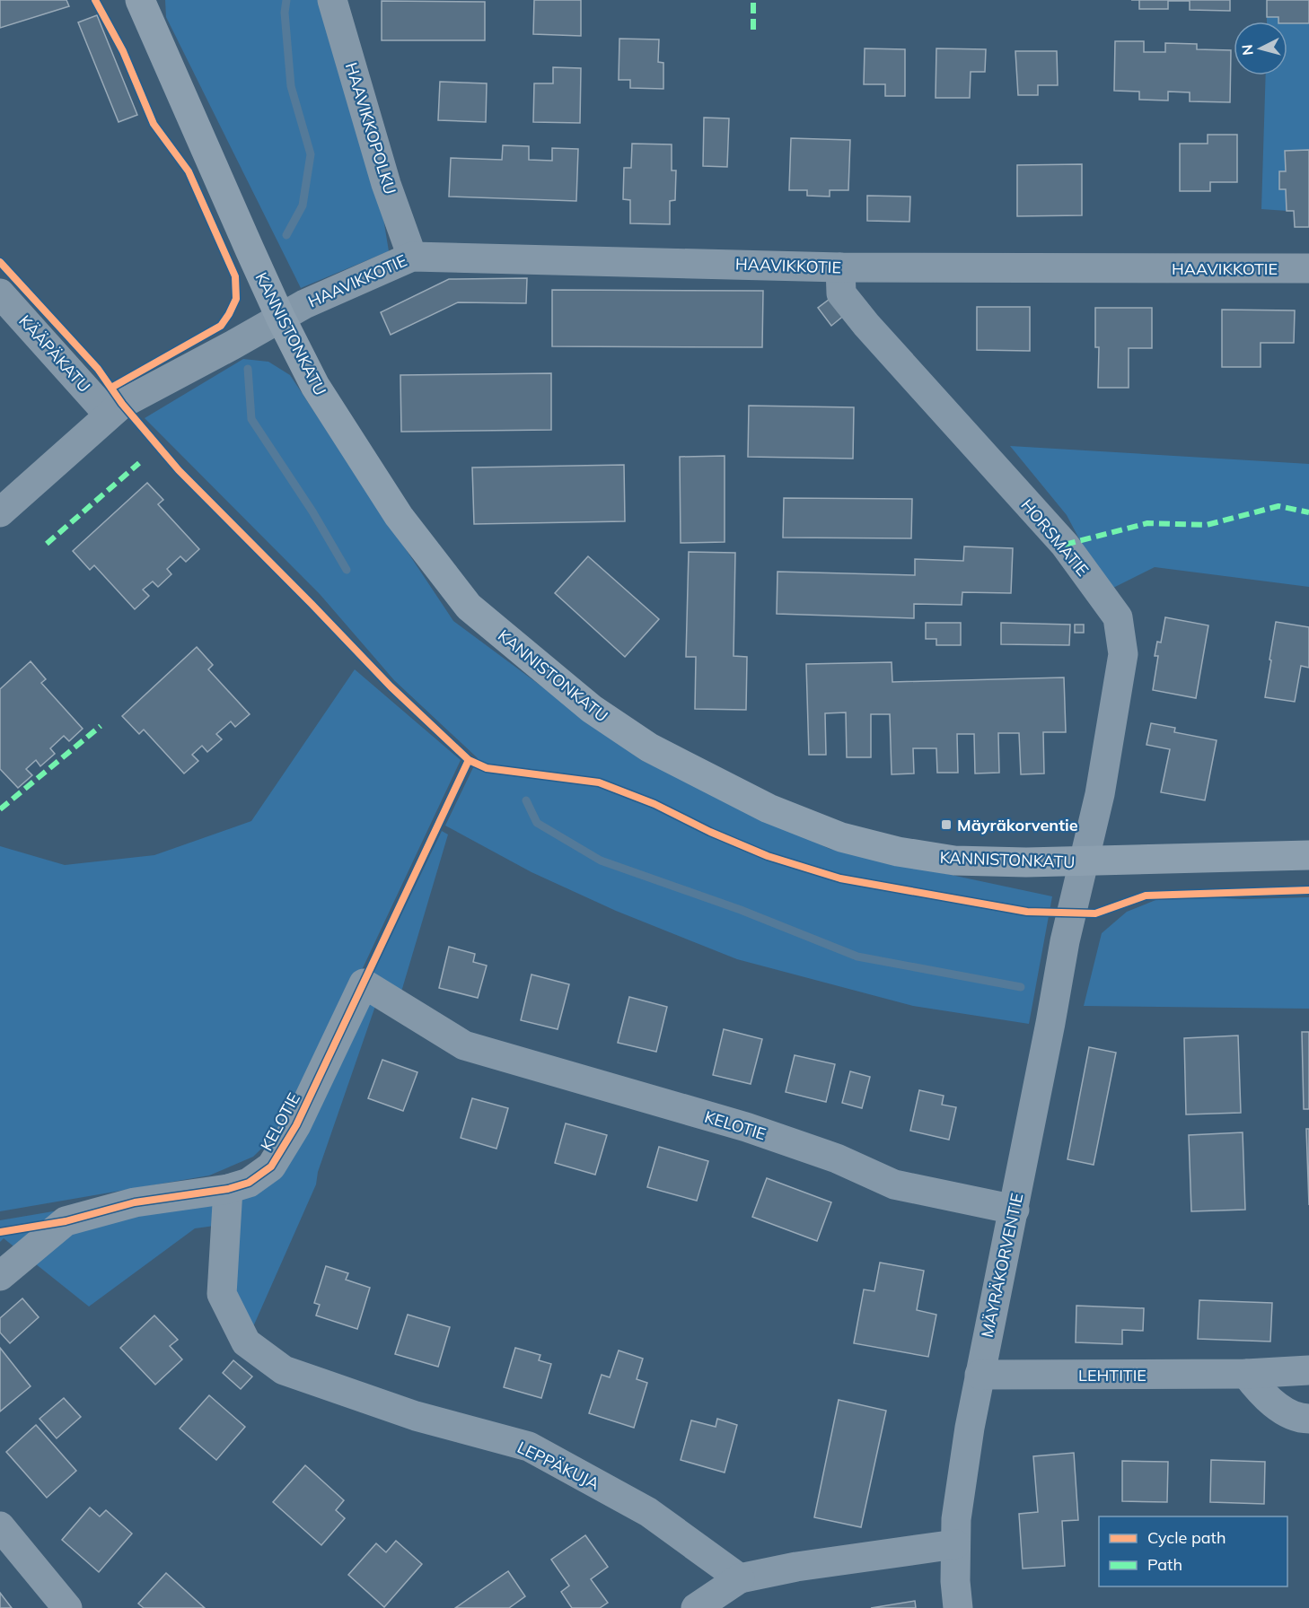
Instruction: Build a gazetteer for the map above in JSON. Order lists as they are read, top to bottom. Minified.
{"streets":{"street":["HAAVIKKOPOLKU","HAAVIKKOTIE","KANNISTONKATU","KÄÄPÄKATU","HORSMATIE","KELOTIE","MÄYRÄKORVENTIE","LEHTITIE","LEPPÄKUJA"]},"crossings":[["HAAVIKKOPOLKU","HAAVIKKOTIE"],["HAAVIKKOTIE","KANNISTONKATU"],["HAAVIKKOTIE","KÄÄPÄKATU"],["HAAVIKKOTIE","HORSMATIE"],["KANNISTONKATU","HORSMATIE"],["KANNISTONKATU","MÄYRÄKORVENTIE"],["HORSMATIE","MÄYRÄKORVENTIE"],["KELOTIE","MÄYRÄKORVENTIE"],["KELOTIE","LEPPÄKUJA"],["MÄYRÄKORVENTIE","LEHTITIE"]],"places":{"transit":["Mäyräkorventie"]},"legend":["Cycle path","Path"],"north":"left"}
